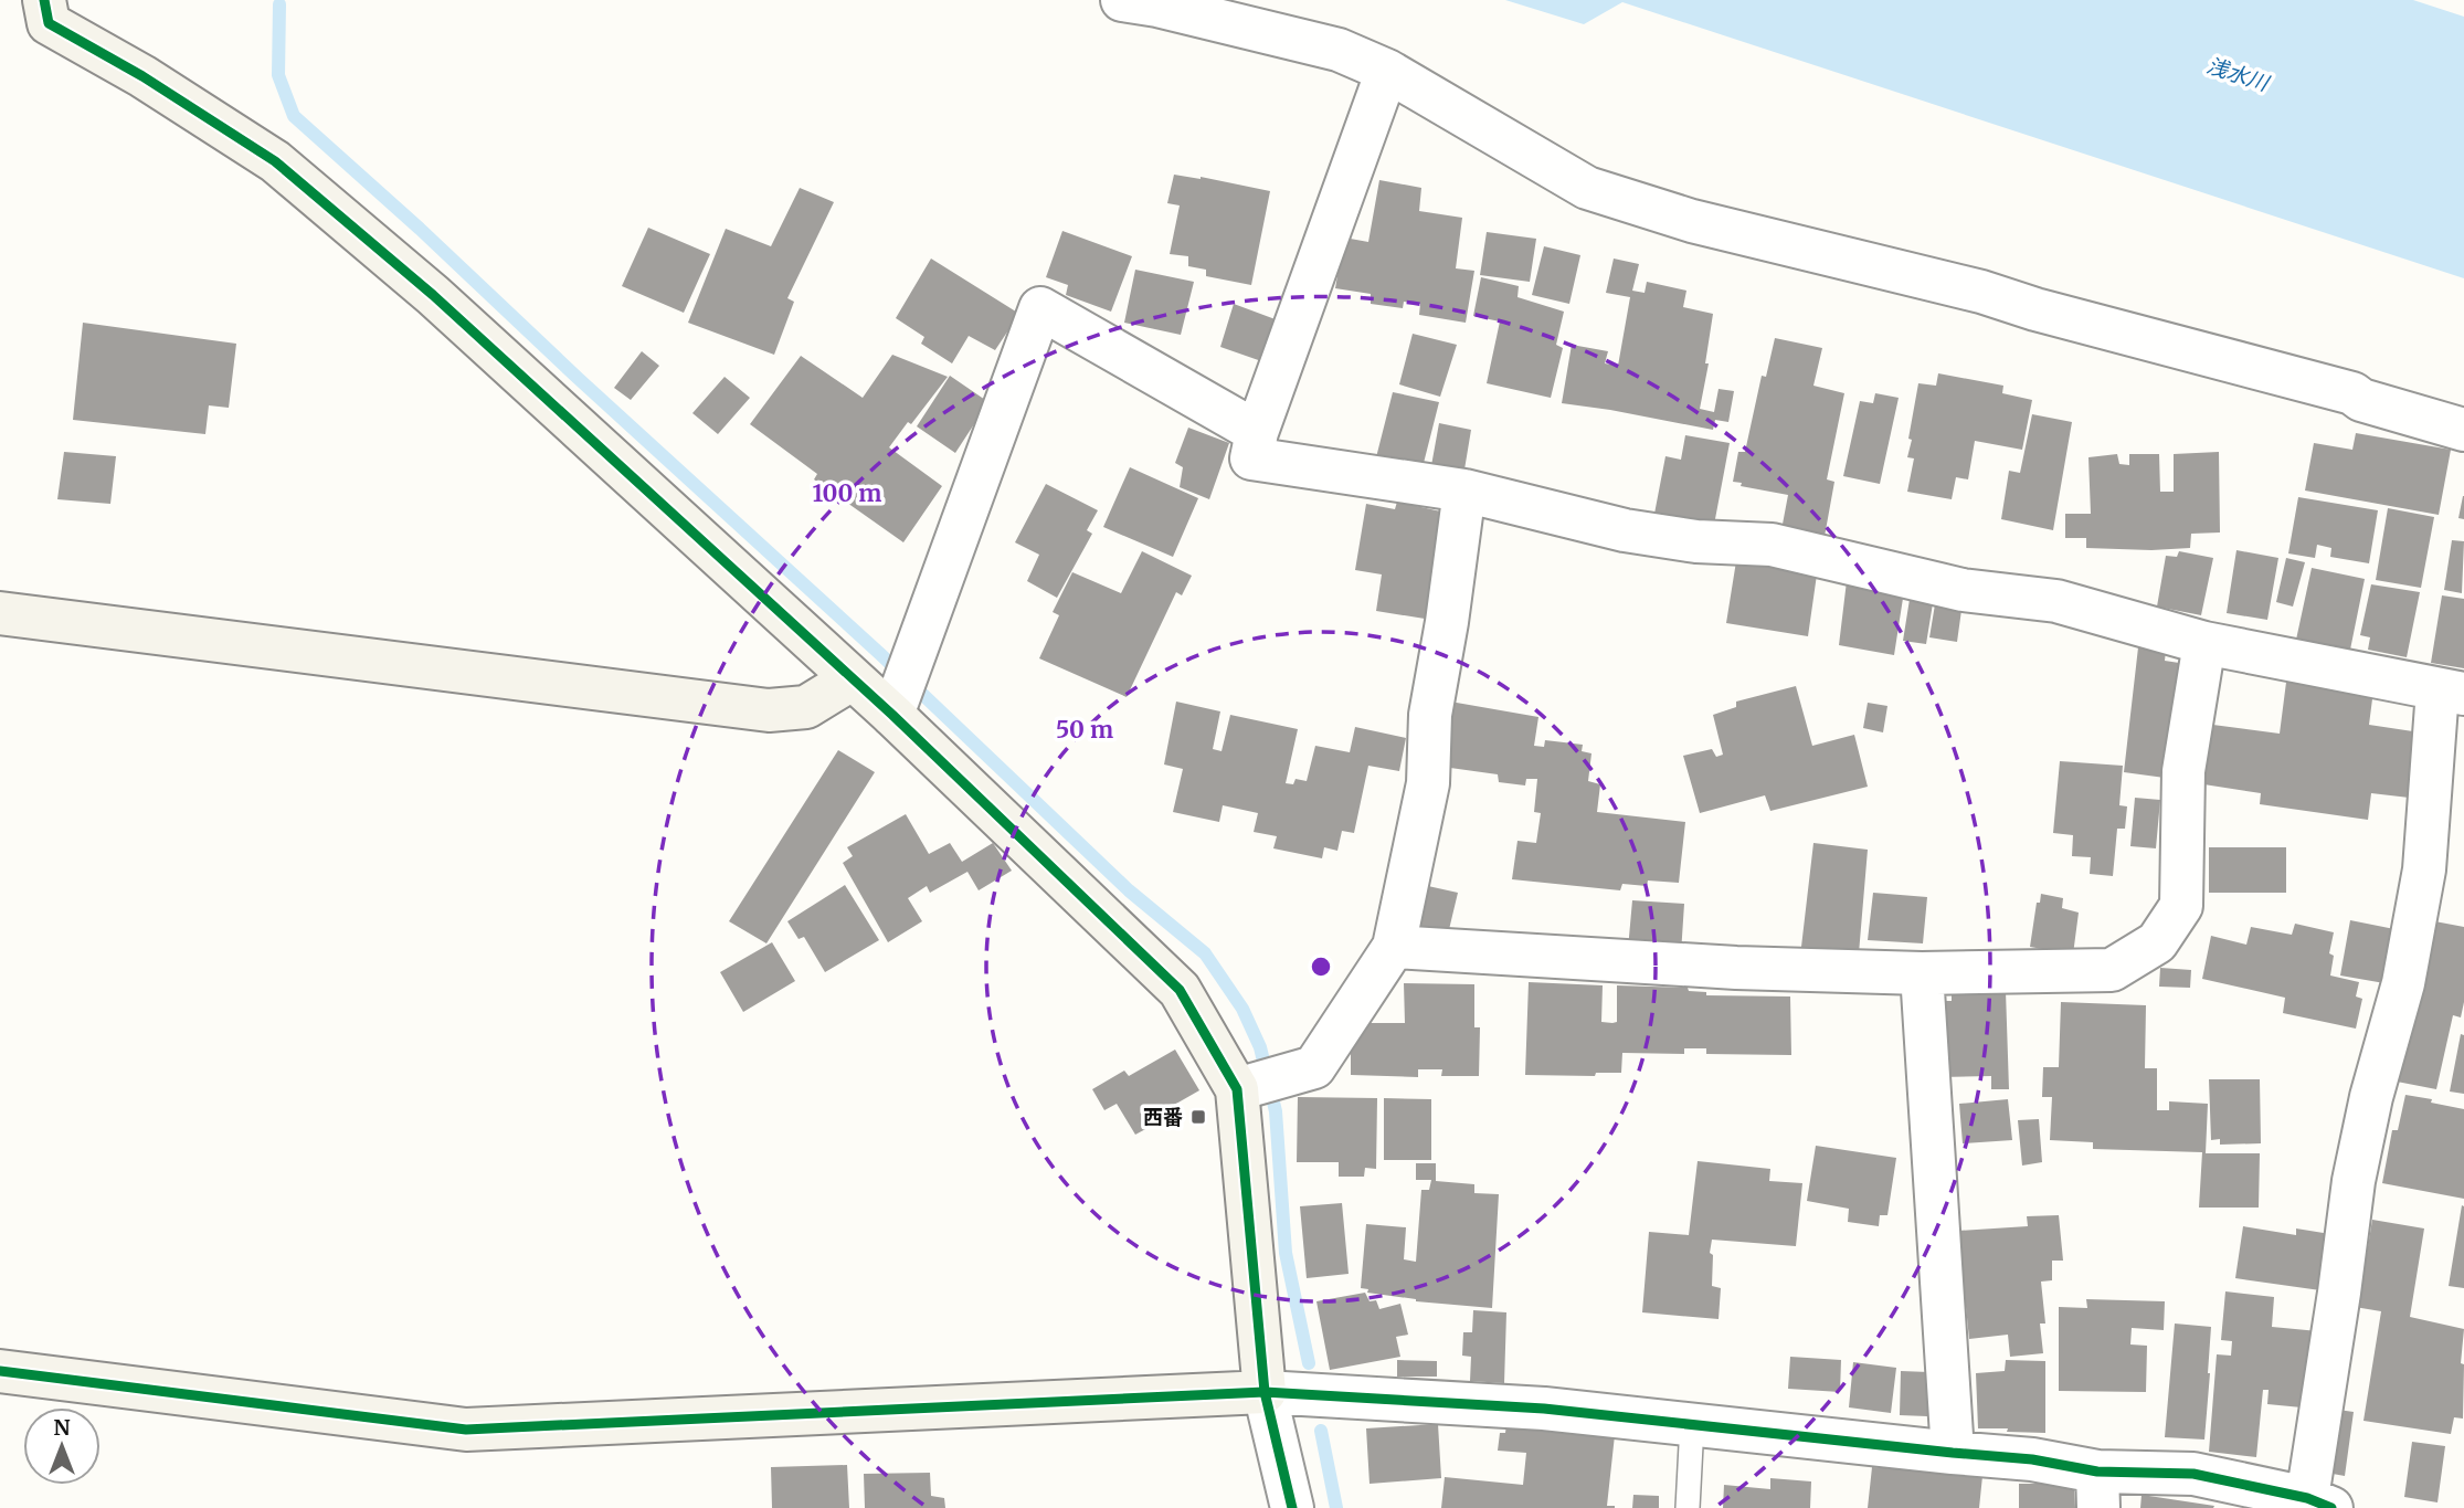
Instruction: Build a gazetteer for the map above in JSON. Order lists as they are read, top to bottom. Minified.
{"water":["浅水川"],"places":{"transit":["西番"]},"north":"top","rings":["100 m","50 m"]}
